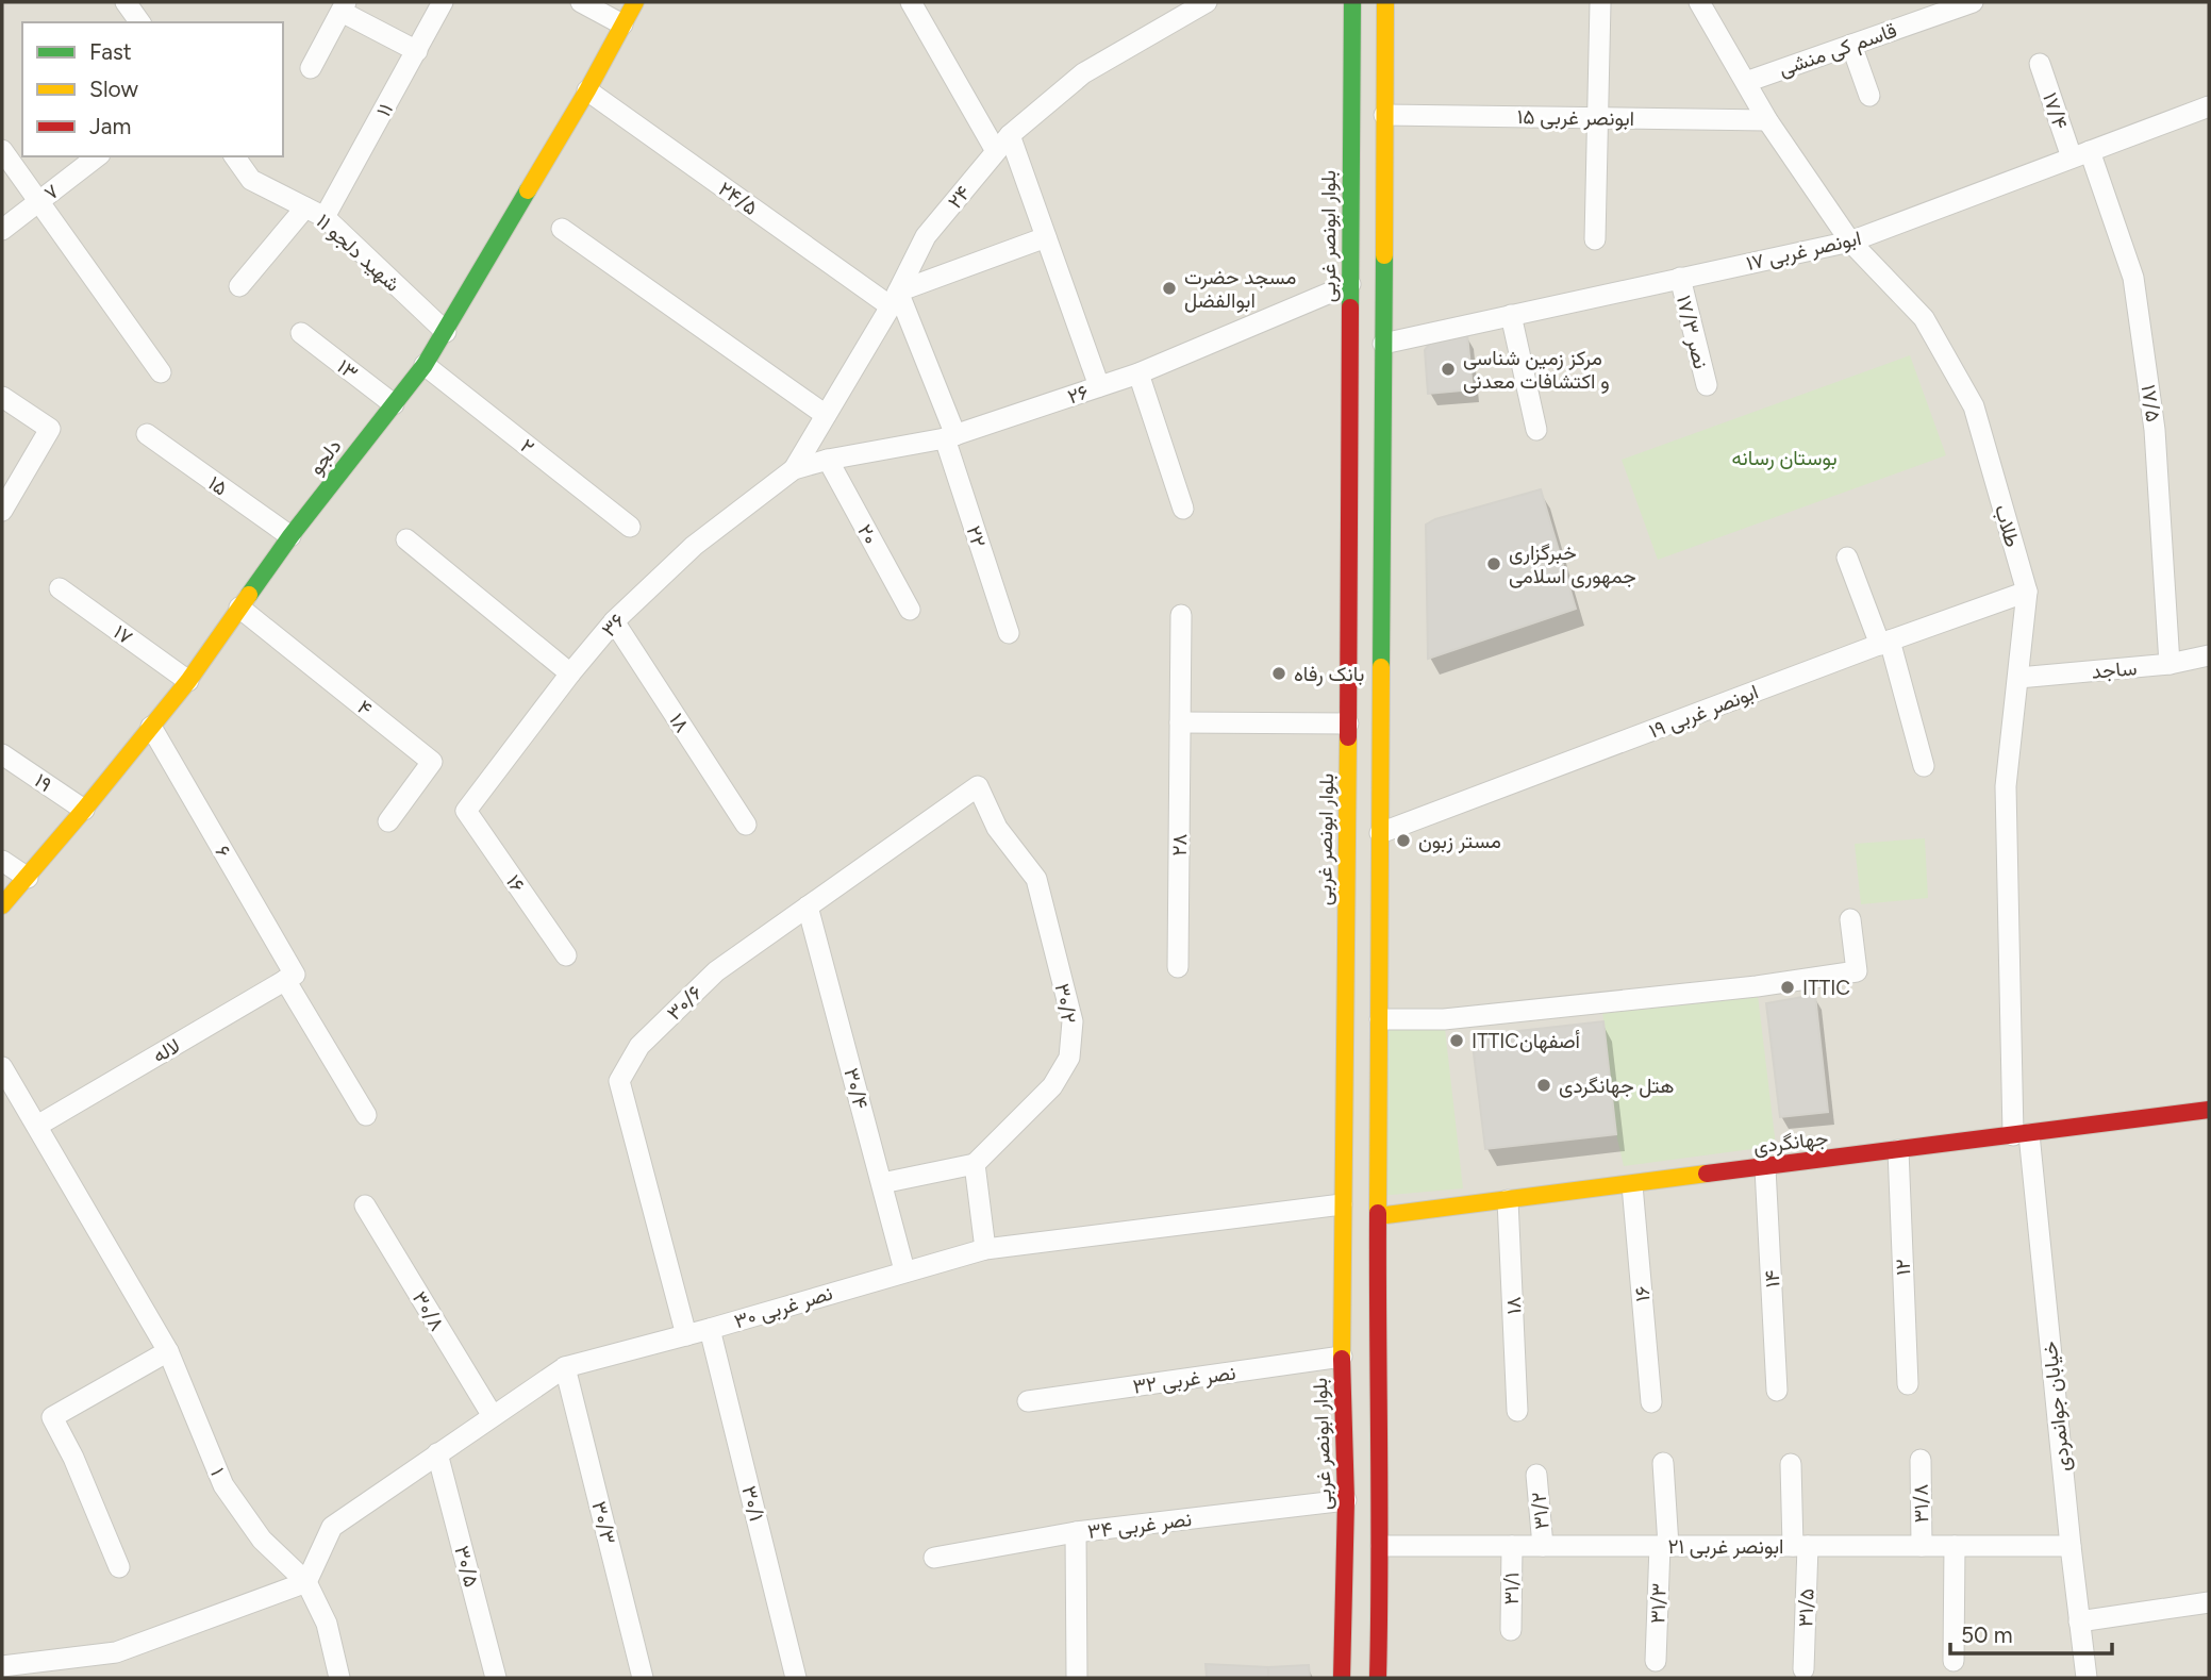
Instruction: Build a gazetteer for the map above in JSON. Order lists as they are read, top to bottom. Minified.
{"streets":{"main road":["بلوار ابونصر غربی","دلجو","جهانگردی"],"street":["قاسم کی منشی","۱۱","۱۷/۴","ابونصر غربی ۱۵","۷","۲۴","۲۴/۵","ابونصر غربی ۱۷","شهید دلجو ۱۱","نصر ۱۷/۳","۱۳","۲۶","۱۷/۵","۲","۱۵","طلاب","۲۰","۲۲","۳۶","۱۷","ساجد","۴","ابونصر غربی ۱۹","۱۸","۱۹","۲۸","۶","۱۶","۳۰/۶","۳۰/۲","لاله","۳۰/۴","۱۲","۱۴","نصر غربی ۳۰","۳۰/۸","نصر غربی ۳۲","خیابان جوانمردی","۱","۳۰/۱","۳۱/۸","۳۱/۲","۳۰/۳","نصر غربی ۳۴","ابونصر غربی ۲۱","۳۰/۵","۳۱/۱","۳۱/۳","۳۱/۵"]},"crossings":[["قاسم کی منشی","طلاب"],["۱۱","شهید دلجو ۱۱"],["۱۷/۴","ابونصر غربی ۱۷"],["۱۷/۴","۱۷/۵"],["ابونصر غربی ۱۵","طلاب"],["۲۴","۲۴/۵"],["۲۴","۲۶"],["۲۴","۲۲"],["۲۴","۳۶"],["۲۴/۵","دلجو"],["۲۴/۵","۲۲"],["بلوار ابونصر غربی","۲۶"],["بلوار ابونصر غربی","نصر غربی ۳۰"],["بلوار ابونصر غربی","نصر غربی ۳۲"],["بلوار ابونصر غربی","نصر غربی ۳۴"],["ابونصر غربی ۱۷","نصر ۱۷/۳"],["ابونصر غربی ۱۷","۱۷/۵"],["ابونصر غربی ۱۷","طلاب"],["شهید دلجو ۱۱","دلجو"],["۱۳","دلجو"],["۲۶","۲۰"],["۲۶","۲۲"],["۲۶","۳۶"],["۱۷/۵","ساجد"],["۲","دلجو"],["دلجو","۱۵"],["دلجو","۱۷"],["دلجو","۴"],["دلجو","۱۹"],["دلجو","۶"],["طلاب","ساجد"],["طلاب","ابونصر غربی ۱۹"],["طلاب","جهانگردی"],["طلاب","خیابان جوانمردی"],["۳۶","۱۸"],["۳۶","۱۶"],["۱۸","جهانگردی"],["۶","لاله"],["۱۶","جهانگردی"],["۳۰/۶","۳۰/۲"],["۳۰/۶","۳۰/۴"],["۳۰/۶","نصر غربی ۳۰"],["لاله","۱"],["۳۰/۴","نصر غربی ۳۰"],["جهانگردی","۱۲"],["جهانگردی","۱۴"],["جهانگردی","خیابان جوانمردی"],["نصر غربی ۳۰","۳۰/۸"],["نصر غربی ۳۰","۱"],["نصر غربی ۳۰","۳۰/۱"],["نصر غربی ۳۰","۳۰/۳"],["نصر غربی ۳۰","۳۰/۵"],["خیابان جوانمردی","ابونصر غربی ۲۱"],["۳۱/۸","ابونصر غربی ۲۱"],["۳۱/۲","ابونصر غربی ۲۱"],["ابونصر غربی ۲۱","۳۱/۱"],["ابونصر غربی ۲۱","۳۱/۳"],["ابونصر غربی ۲۱","۳۱/۵"]],"parks":["بوستان رسانه"],"places":["مسجد حضرت ابوالفضل","مرکز زمین شناسی و اکتشافات معدنی","خبرگزاری جمهوری اسلامی","بانک رفاه","مستر زبون","ITTIC","ITTICأصفهان","هتل جهانگردی"],"legend":["Fast","Slow","Jam"],"scale_bar":"50 m"}
